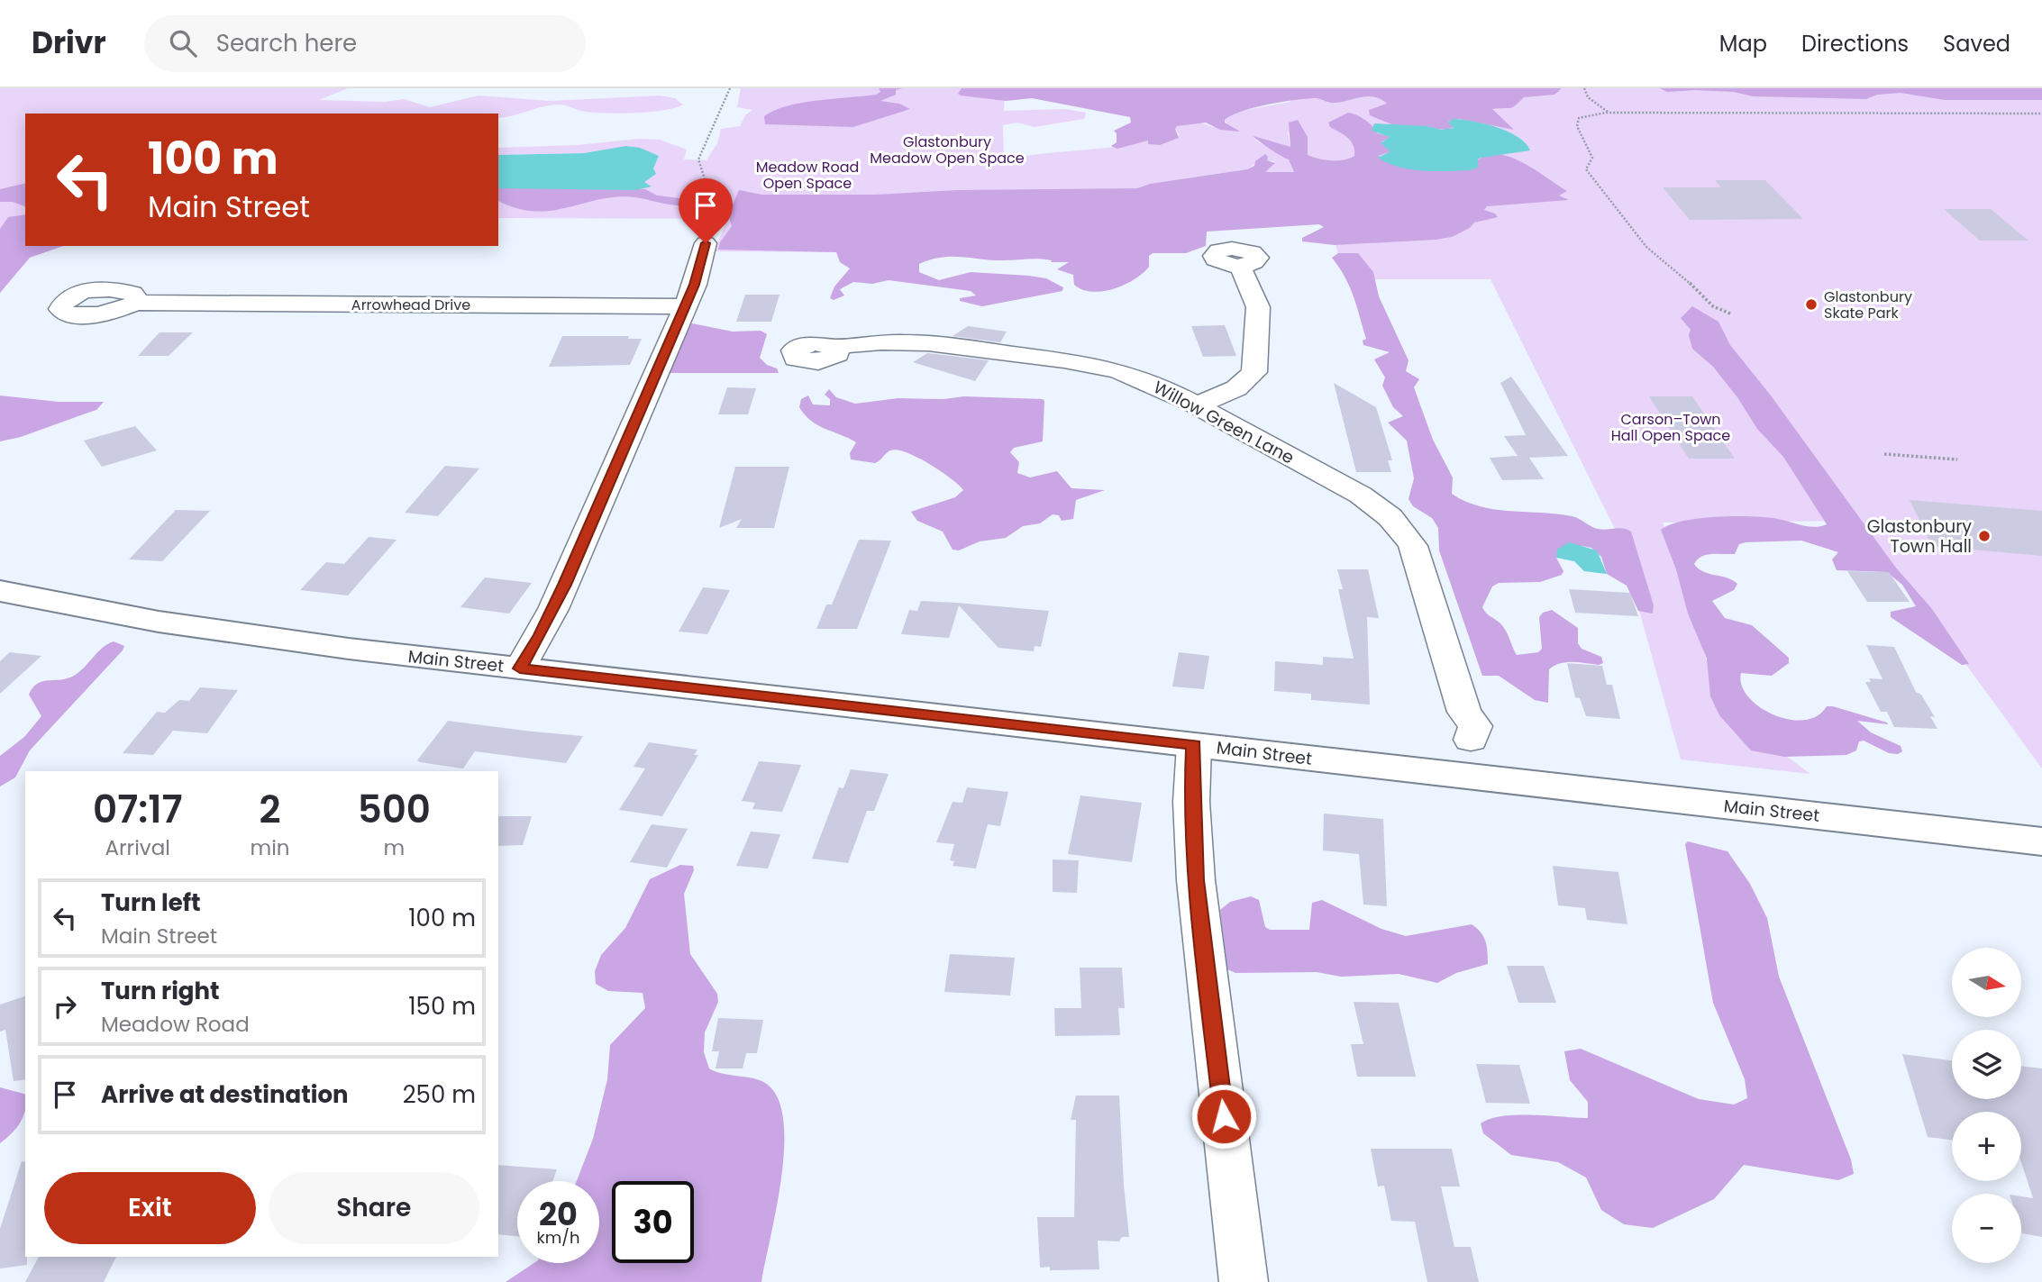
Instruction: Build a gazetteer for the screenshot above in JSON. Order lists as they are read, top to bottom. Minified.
{"streets":{"main road":["Main Street"],"street":["Arrowhead Drive","Willow Green Lane"]},"crossings":[["Willow Green Lane","Main Street"]],"parks":["Glastonbury Meadow Open Space","Meadow Road Open Space","Carson–Town Hall Open Space"],"places":["Glastonbury Skate Park","Glastonbury Town Hall"],"north":"right","page":{"header":"Drivr","search":"Search here","nav":["Map","Directions","Saved"],"turn":["100 m","Main Street"],"eta":["07:17","Arrival","2","min","500","m"],"list":[{"name":"Turn left","note":"Main Street","value":"100 m"},{"name":"Turn right","note":"Meadow Road","value":"150 m"},{"name":"Arrive at destination","value":"250 m"}],"map_buttons":["+","−"],"buttons":["Exit","Share"],"speed":"20 km/h","limit":"30"}}
